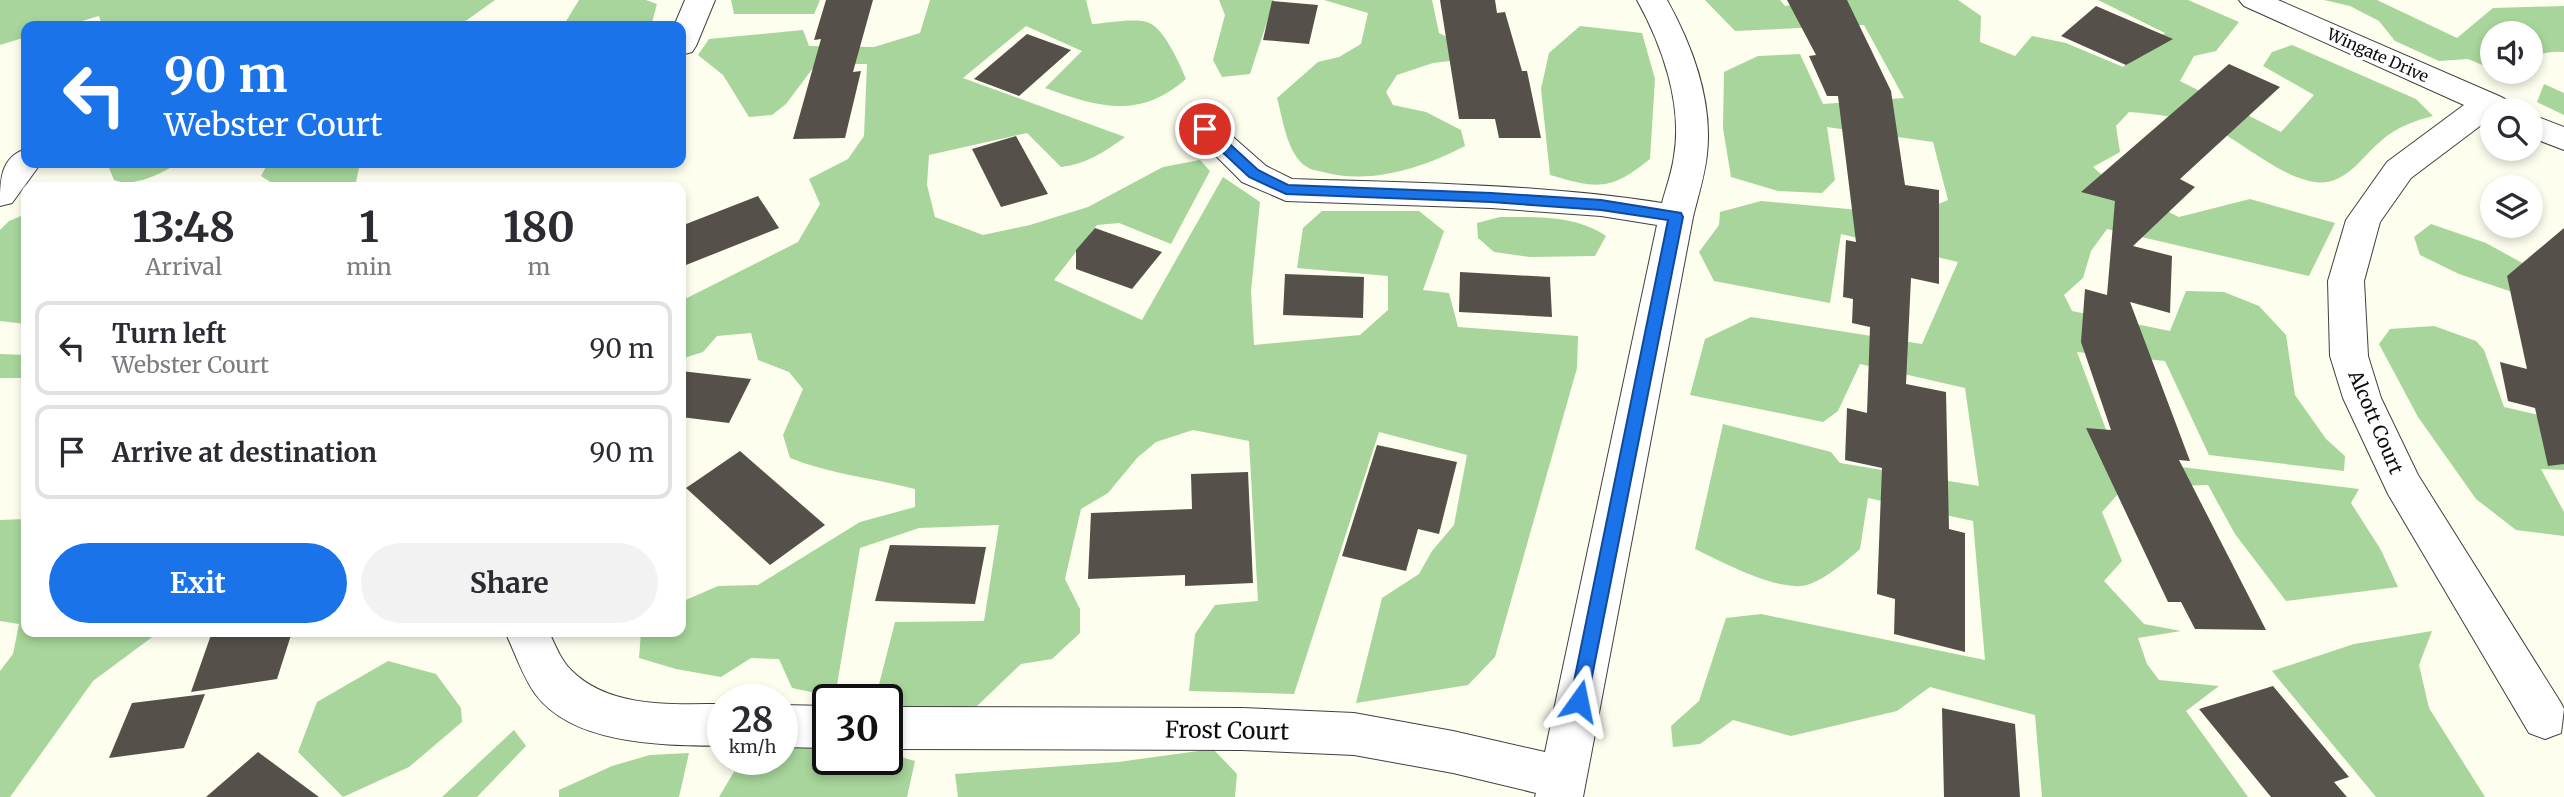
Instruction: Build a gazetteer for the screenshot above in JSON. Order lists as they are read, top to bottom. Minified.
{"streets":{"street":["Wingate Drive","Alcott Court","Frost Court"]},"page":{"turn":["90 m","Webster Court"],"eta":["13:48","Arrival","1","min","180","m"],"list":[{"name":"Turn left","note":"Webster Court","value":"90 m"},{"name":"Arrive at destination","value":"90 m"}],"buttons":["Exit","Share"],"speed":"28 km/h","limit":"30"}}
